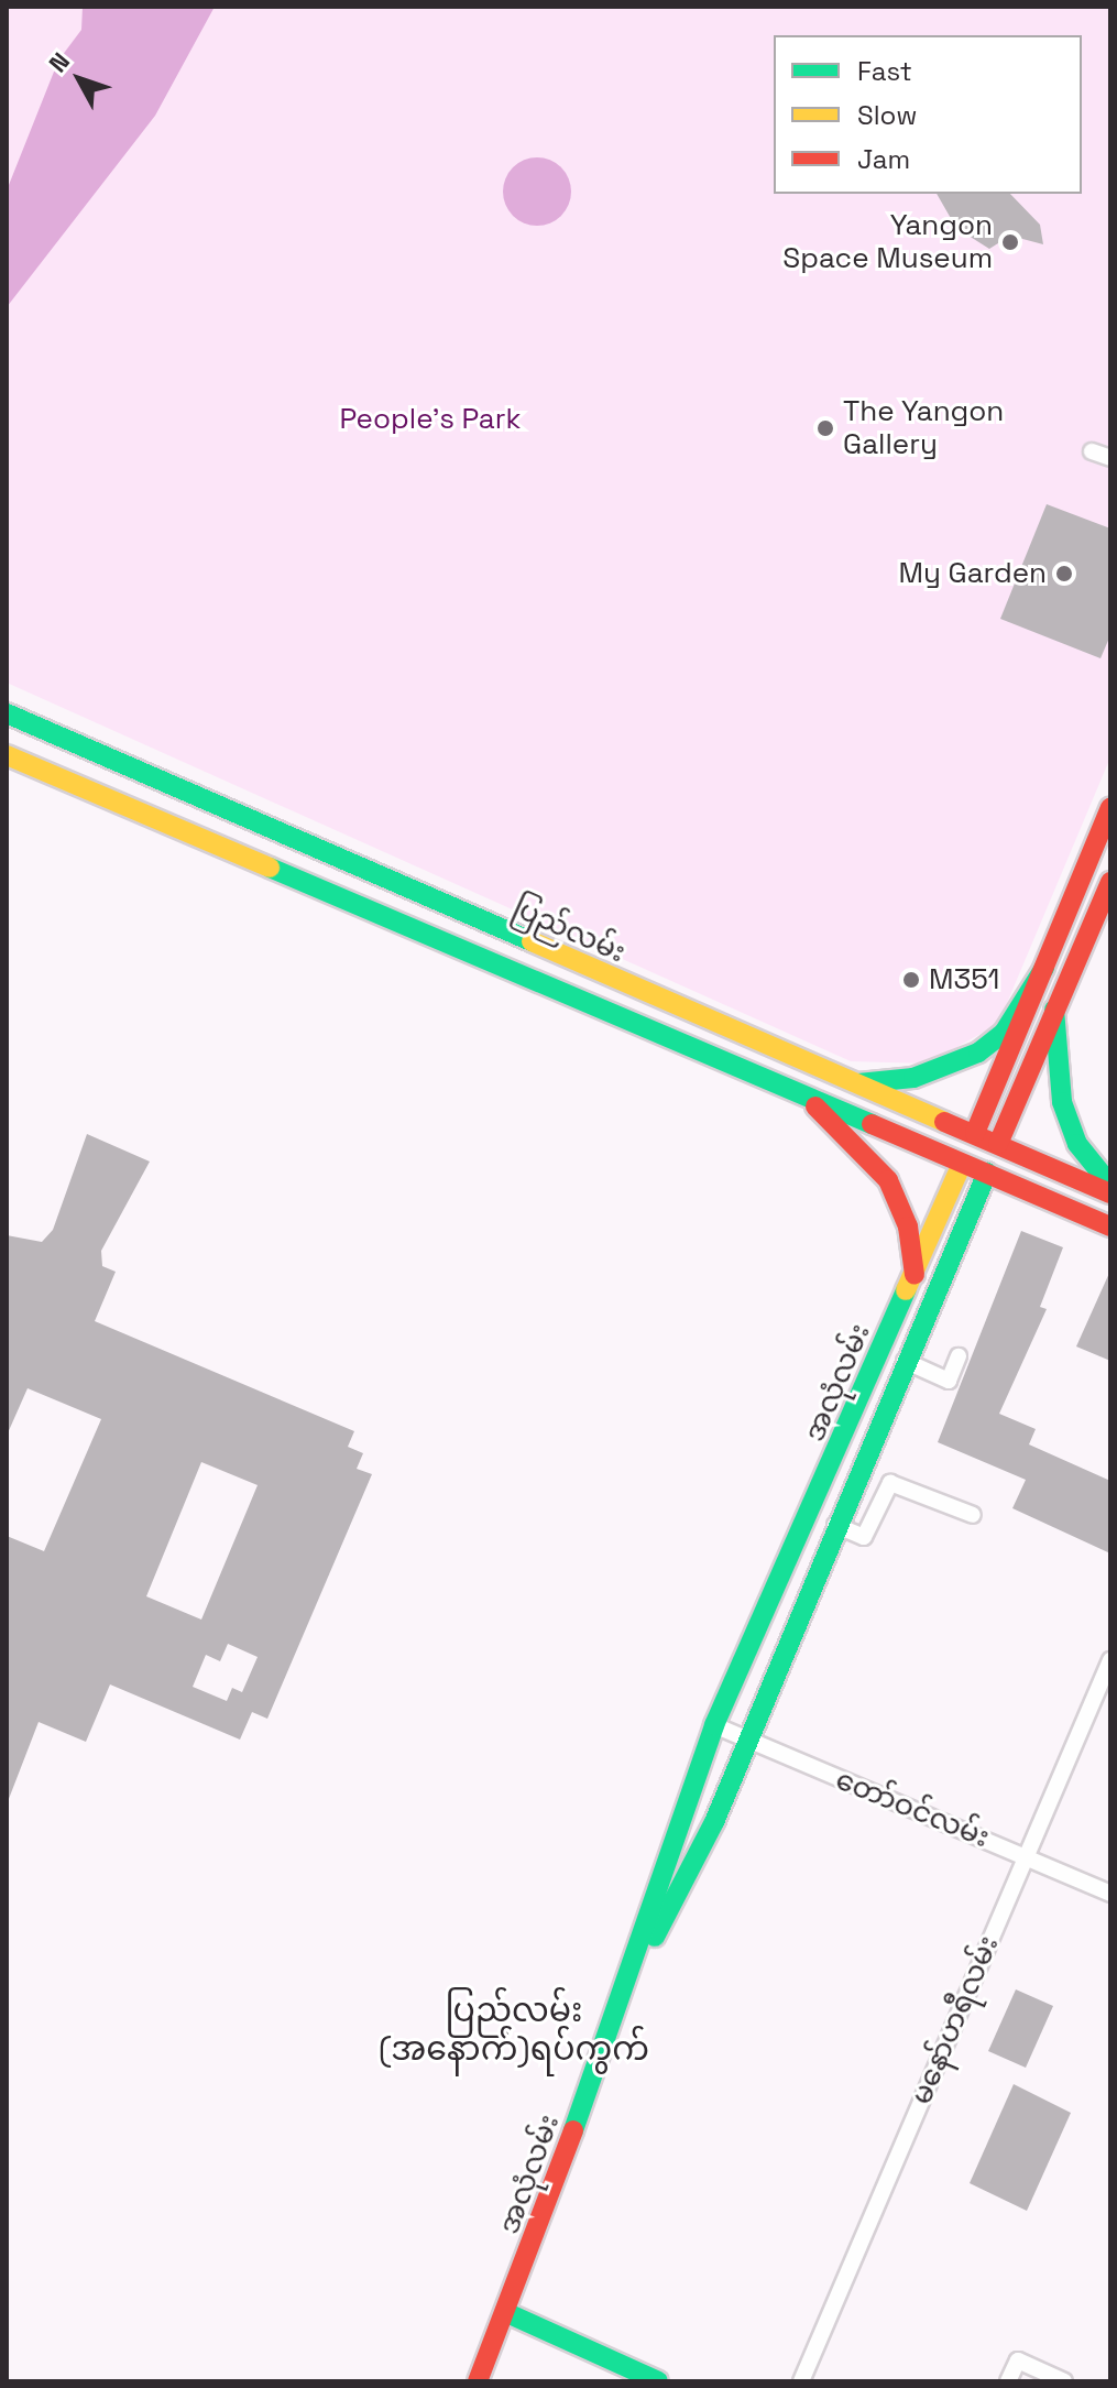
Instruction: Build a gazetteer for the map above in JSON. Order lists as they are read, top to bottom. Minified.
{"streets":{"main road":["ပြည်လမ်း","အလုံလမ်း"],"street":["တော်ဝင်လမ်း","မနော်ဟရီလမ်း"]},"crossings":[["ပြည်လမ်း","အလုံလမ်း"],["အလုံလမ်း","တော်ဝင်လမ်း"],["တော်ဝင်လမ်း","မနော်ဟရီလမ်း"]],"districts":["ပြည်လမ်း (အနောက်)ရပ်ကွက်"],"parks":["People's Park"],"places":["Yangon Space Museum","The Yangon Gallery","My Garden","M351"],"legend":["Fast","Slow","Jam"],"north":"top left"}
